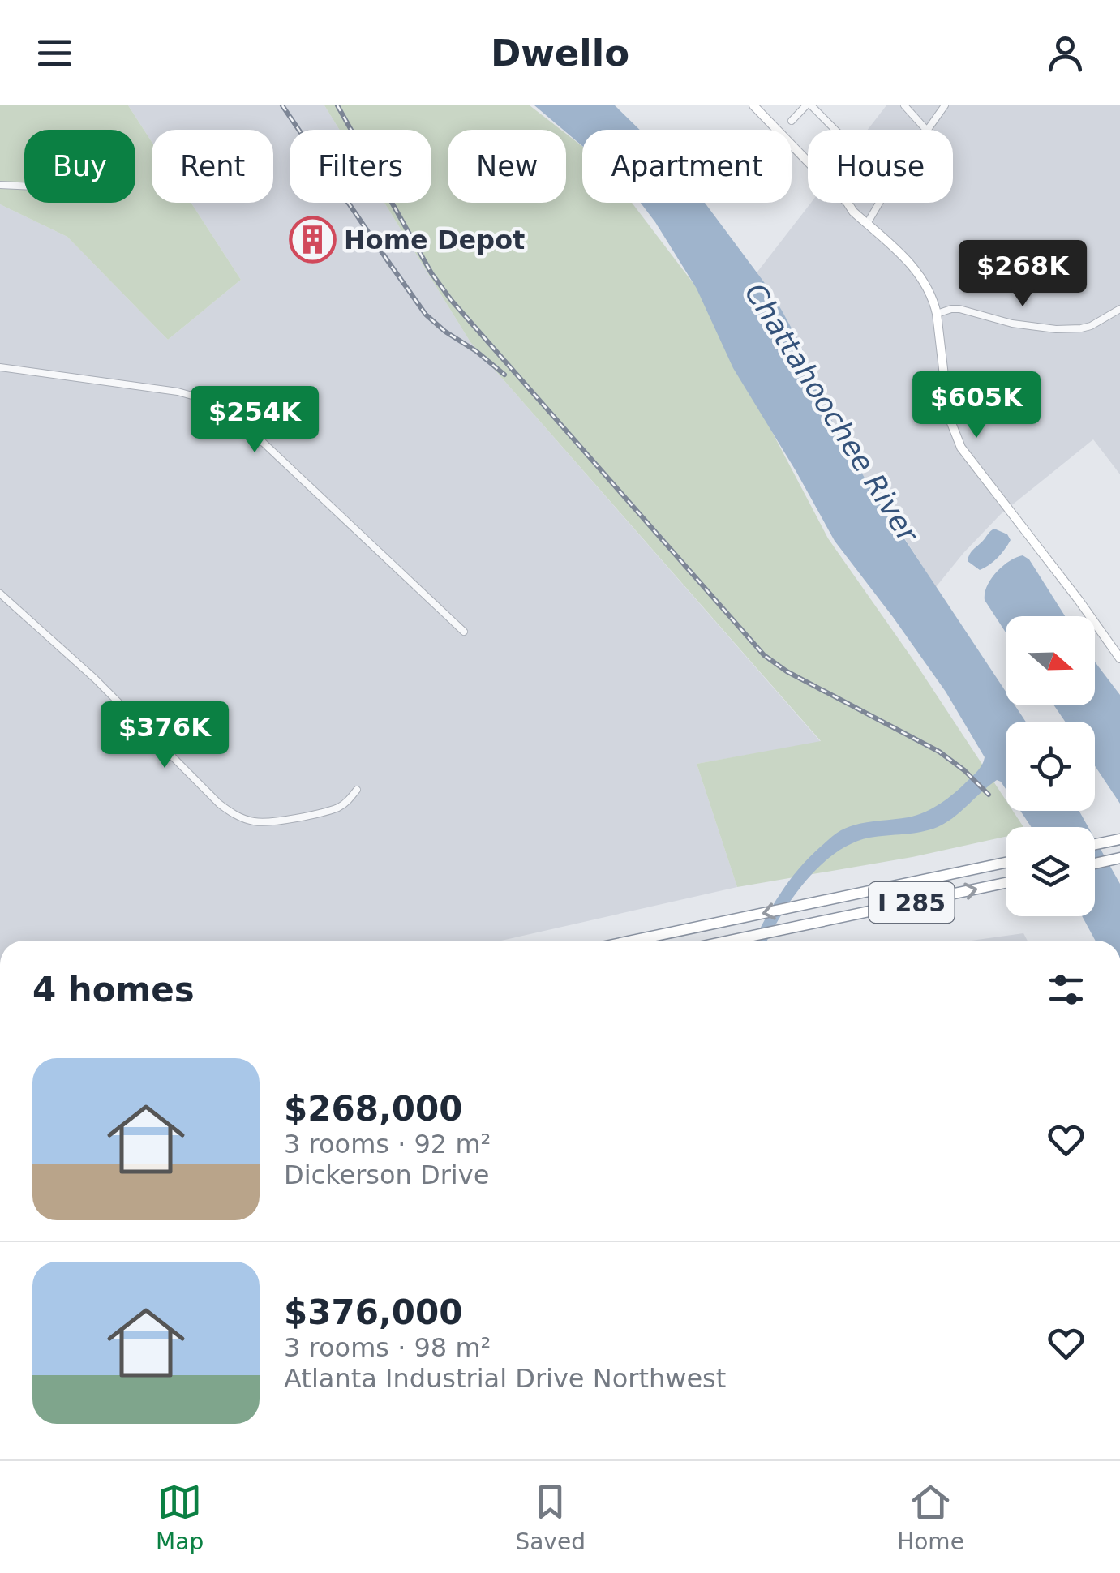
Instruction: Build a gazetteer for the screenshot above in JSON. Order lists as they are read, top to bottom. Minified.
{"streets":{"highway":["I 285"]},"water":["Chattahoochee River"],"places":{"building":["Home Depot"]},"north":"right","page":{"header":"Dwello","chip":["Buy","Rent","Filters","New","Apartment","House"],"price":["$268K","$605K","$254K","$376K"],"heading":"4 homes","list":[{"name":"$268,000","note":"3 rooms · 92 m² · Dickerson Drive"},{"name":"$376,000","note":"3 rooms · 98 m² · Atlanta Industrial Drive Northwest"}],"tabs":["Map","Saved","Home"]}}
